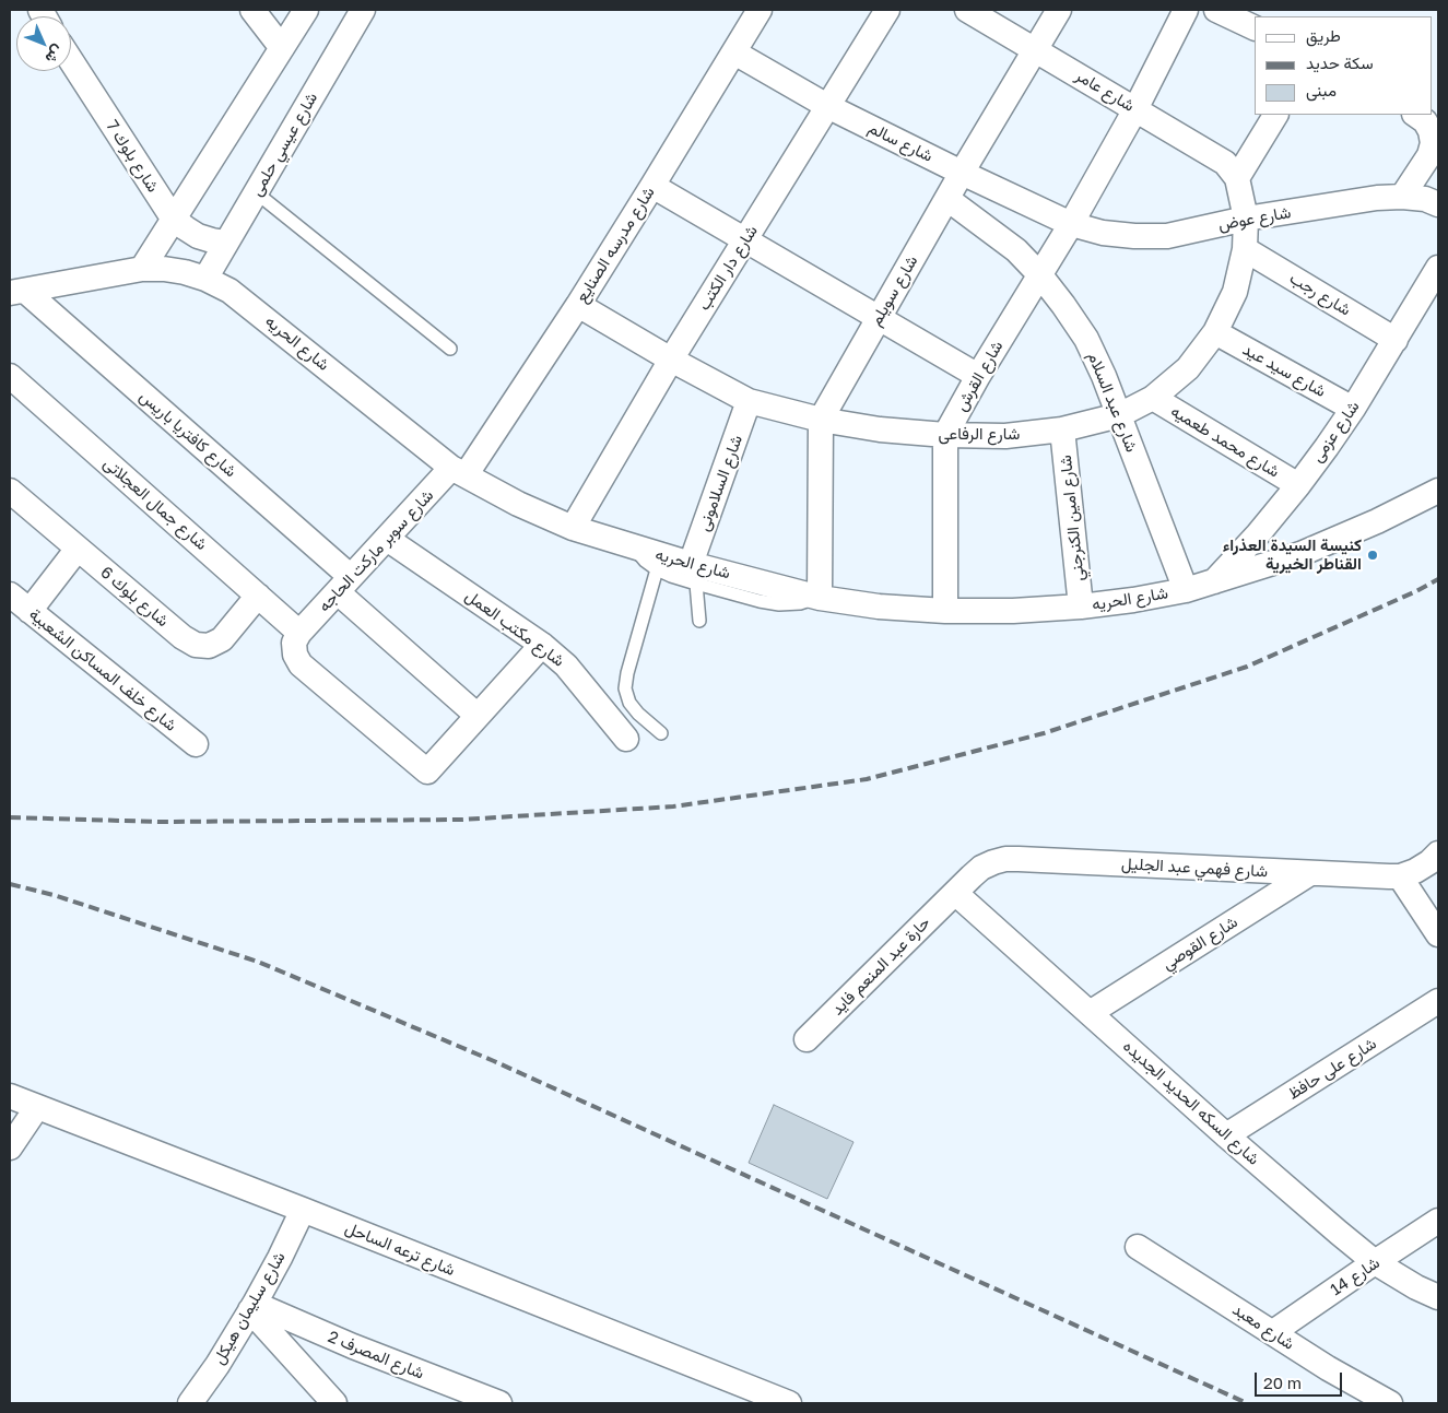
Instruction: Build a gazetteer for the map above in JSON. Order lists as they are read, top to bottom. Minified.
{"streets":{"street":["شارع عامر","شارع سالم","شارع عيسي حلمى","شارع بلوك 7","شارع عوض","شارع مدرسه الصنايع","شارع دار الكتب","شارع سويلم","شارع رجب","شارع الحريه","شارع سيد عيد","شارع القرش","شارع عبد السلام","شارع عزمى","شارع كافتريا باريس","شارع الرفاعى","شارع محمد طعميه","شارع السلامونى","شارع جمال العجلاتى","شارع امين الكنرجني","شارع سوبر ماركت الحاجه","شارع بلوك 6","شارع مكتب العمل","شارع خلف المساكن الشعبية","شارع فهمي عبد الجليل","شارع القوصي","حارة عبد المنعم فايد","شارع على حافظ","شارع السكه الحديد الجديده","شارع ترعه الساحل","شارع 14","شارع سليمان هيكل","شارع معبد","شارع المصرف 2"]},"crossings":[["شارع عامر","شارع سويلم"],["شارع عامر","شارع القرش"],["شارع عامر","شارع الرفاعى"],["شارع سالم","شارع عوض"],["شارع سالم","شارع مدرسه الصنايع"],["شارع سالم","شارع دار الكتب"],["شارع سالم","شارع سويلم"],["شارع سالم","شارع القرش"],["شارع عيسي حلمى","شارع بلوك 7"],["شارع عيسي حلمى","شارع الحريه"],["شارع عوض","شارع القرش"],["شارع عوض","شارع الرفاعى"],["شارع مدرسه الصنايع","شارع الحريه"],["شارع مدرسه الصنايع","شارع الرفاعى"],["شارع مدرسه الصنايع","شارع سوبر ماركت الحاجه"],["شارع دار الكتب","شارع الحريه"],["شارع دار الكتب","شارع الرفاعى"],["شارع سويلم","شارع الحريه"],["شارع سويلم","شارع عبد السلام"],["شارع سويلم","شارع الرفاعى"],["شارع رجب","شارع عزمى"],["شارع رجب","شارع الرفاعى"],["شارع الحريه","شارع القرش"],["شارع الحريه","شارع عبد السلام"],["شارع الحريه","شارع عزمى"],["شارع الحريه","شارع كافتريا باريس"],["شارع الحريه","شارع السلامونى"],["شارع الحريه","شارع امين الكنرجني"],["شارع الحريه","شارع سوبر ماركت الحاجه"],["شارع سيد عيد","شارع عزمى"],["شارع سيد عيد","شارع الرفاعى"],["شارع القرش","شارع عبد السلام"],["شارع القرش","شارع الرفاعى"],["شارع عبد السلام","شارع الرفاعى"],["شارع عزمى","شارع محمد طعميه"],["شارع كافتريا باريس","شارع سوبر ماركت الحاجه"],["شارع الرفاعى","شارع محمد طعميه"],["شارع الرفاعى","شارع السلامونى"],["شارع الرفاعى","شارع امين الكنرجني"],["شارع جمال العجلاتى","شارع سوبر ماركت الحاجه"],["شارع جمال العجلاتى","شارع بلوك 6"],["شارع سوبر ماركت الحاجه","شارع مكتب العمل"],["شارع فهمي عبد الجليل","شارع القوصي"],["شارع فهمي عبد الجليل","حارة عبد المنعم فايد"],["شارع فهمي عبد الجليل","شارع السكه الحديد الجديده"],["شارع القوصي","شارع السكه الحديد الجديده"],["حارة عبد المنعم فايد","شارع السكه الحديد الجديده"],["شارع على حافظ","شارع السكه الحديد الجديده"],["شارع السكه الحديد الجديده","شارع 14"],["شارع ترعه الساحل","شارع سليمان هيكل"],["شارع 14","شارع معبد"],["شارع سليمان هيكل","شارع المصرف 2"]],"places":["كنيسة السيدة العذراء القناطر الخيرية"],"legend":["طريق","سكة حديد","مبنى"],"scale_bar":"20 m","north":"bottom right"}
